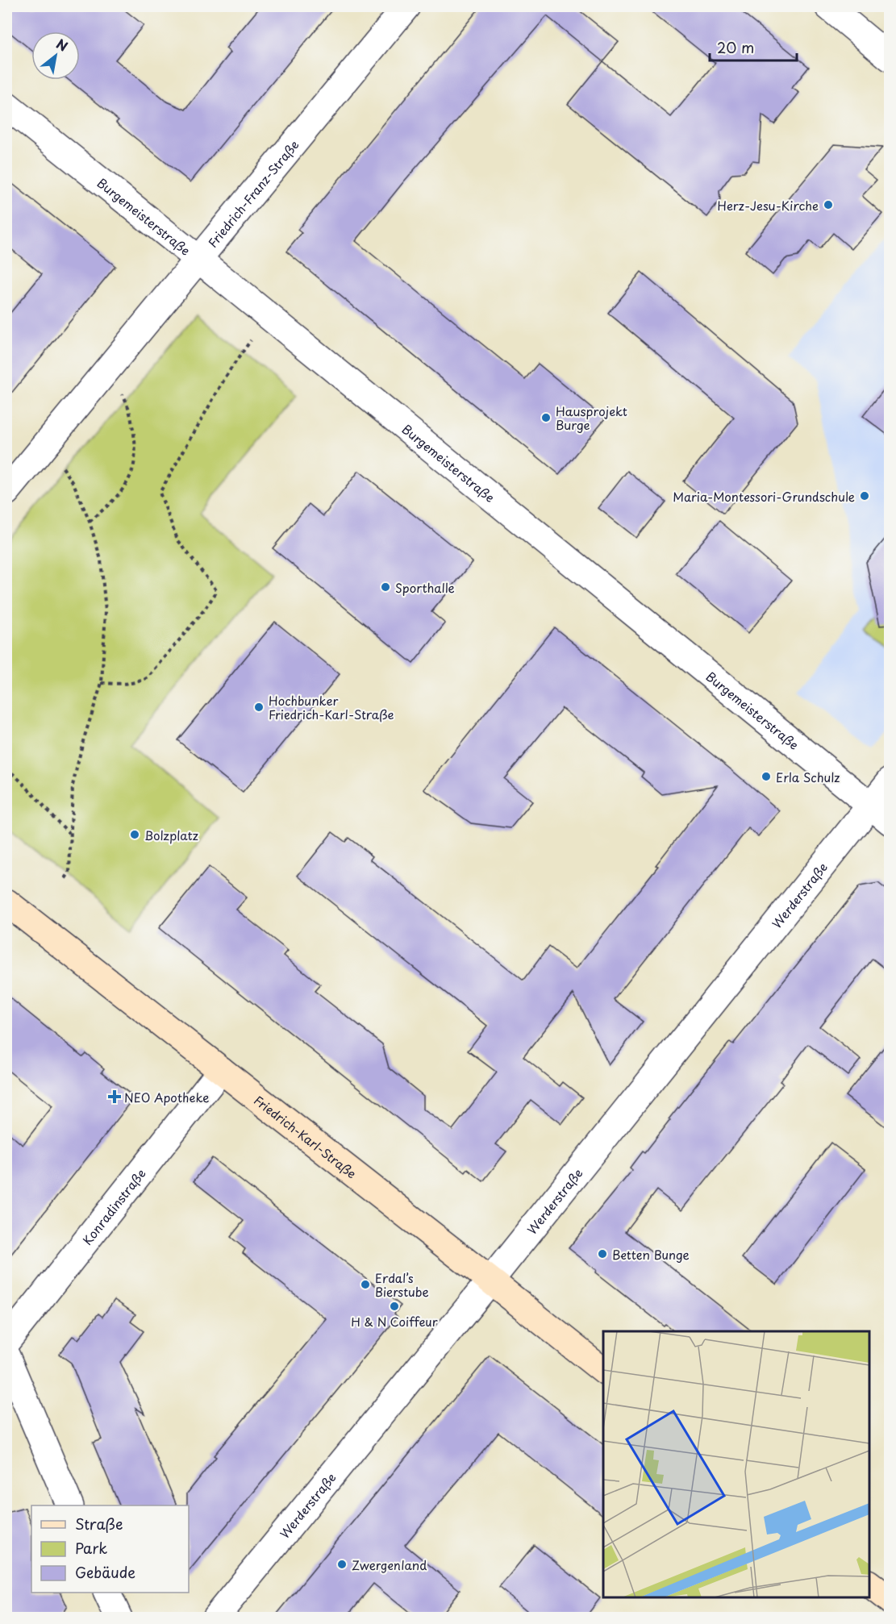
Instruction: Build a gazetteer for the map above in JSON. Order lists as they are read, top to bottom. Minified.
{"streets":{"main road":["Friedrich-Karl-Straße"],"street":["Friedrich-Franz-Straße","Burgemeisterstraße","Werderstraße","Konradinstraße"]},"crossings":[["Friedrich-Franz-Straße","Burgemeisterstraße"],["Burgemeisterstraße","Werderstraße"],["Werderstraße","Friedrich-Karl-Straße"],["Friedrich-Karl-Straße","Konradinstraße"]],"places":{"other":["Herz-Jesu-Kirche","Hausprojekt Burge","Maria-Montessori-Grundschule","Sporthalle","Hochbunker Friedrich-Karl-Straße","Erla Schulz","Bolzplatz","Betten Bunge","Erdal’s Bierstube","H & N Coiffeur","Zwergenland"],"health":["NEO Apotheke"]},"legend":["Straße","Park","Gebäude"],"scale_bar":"20 m","north":"top right"}
